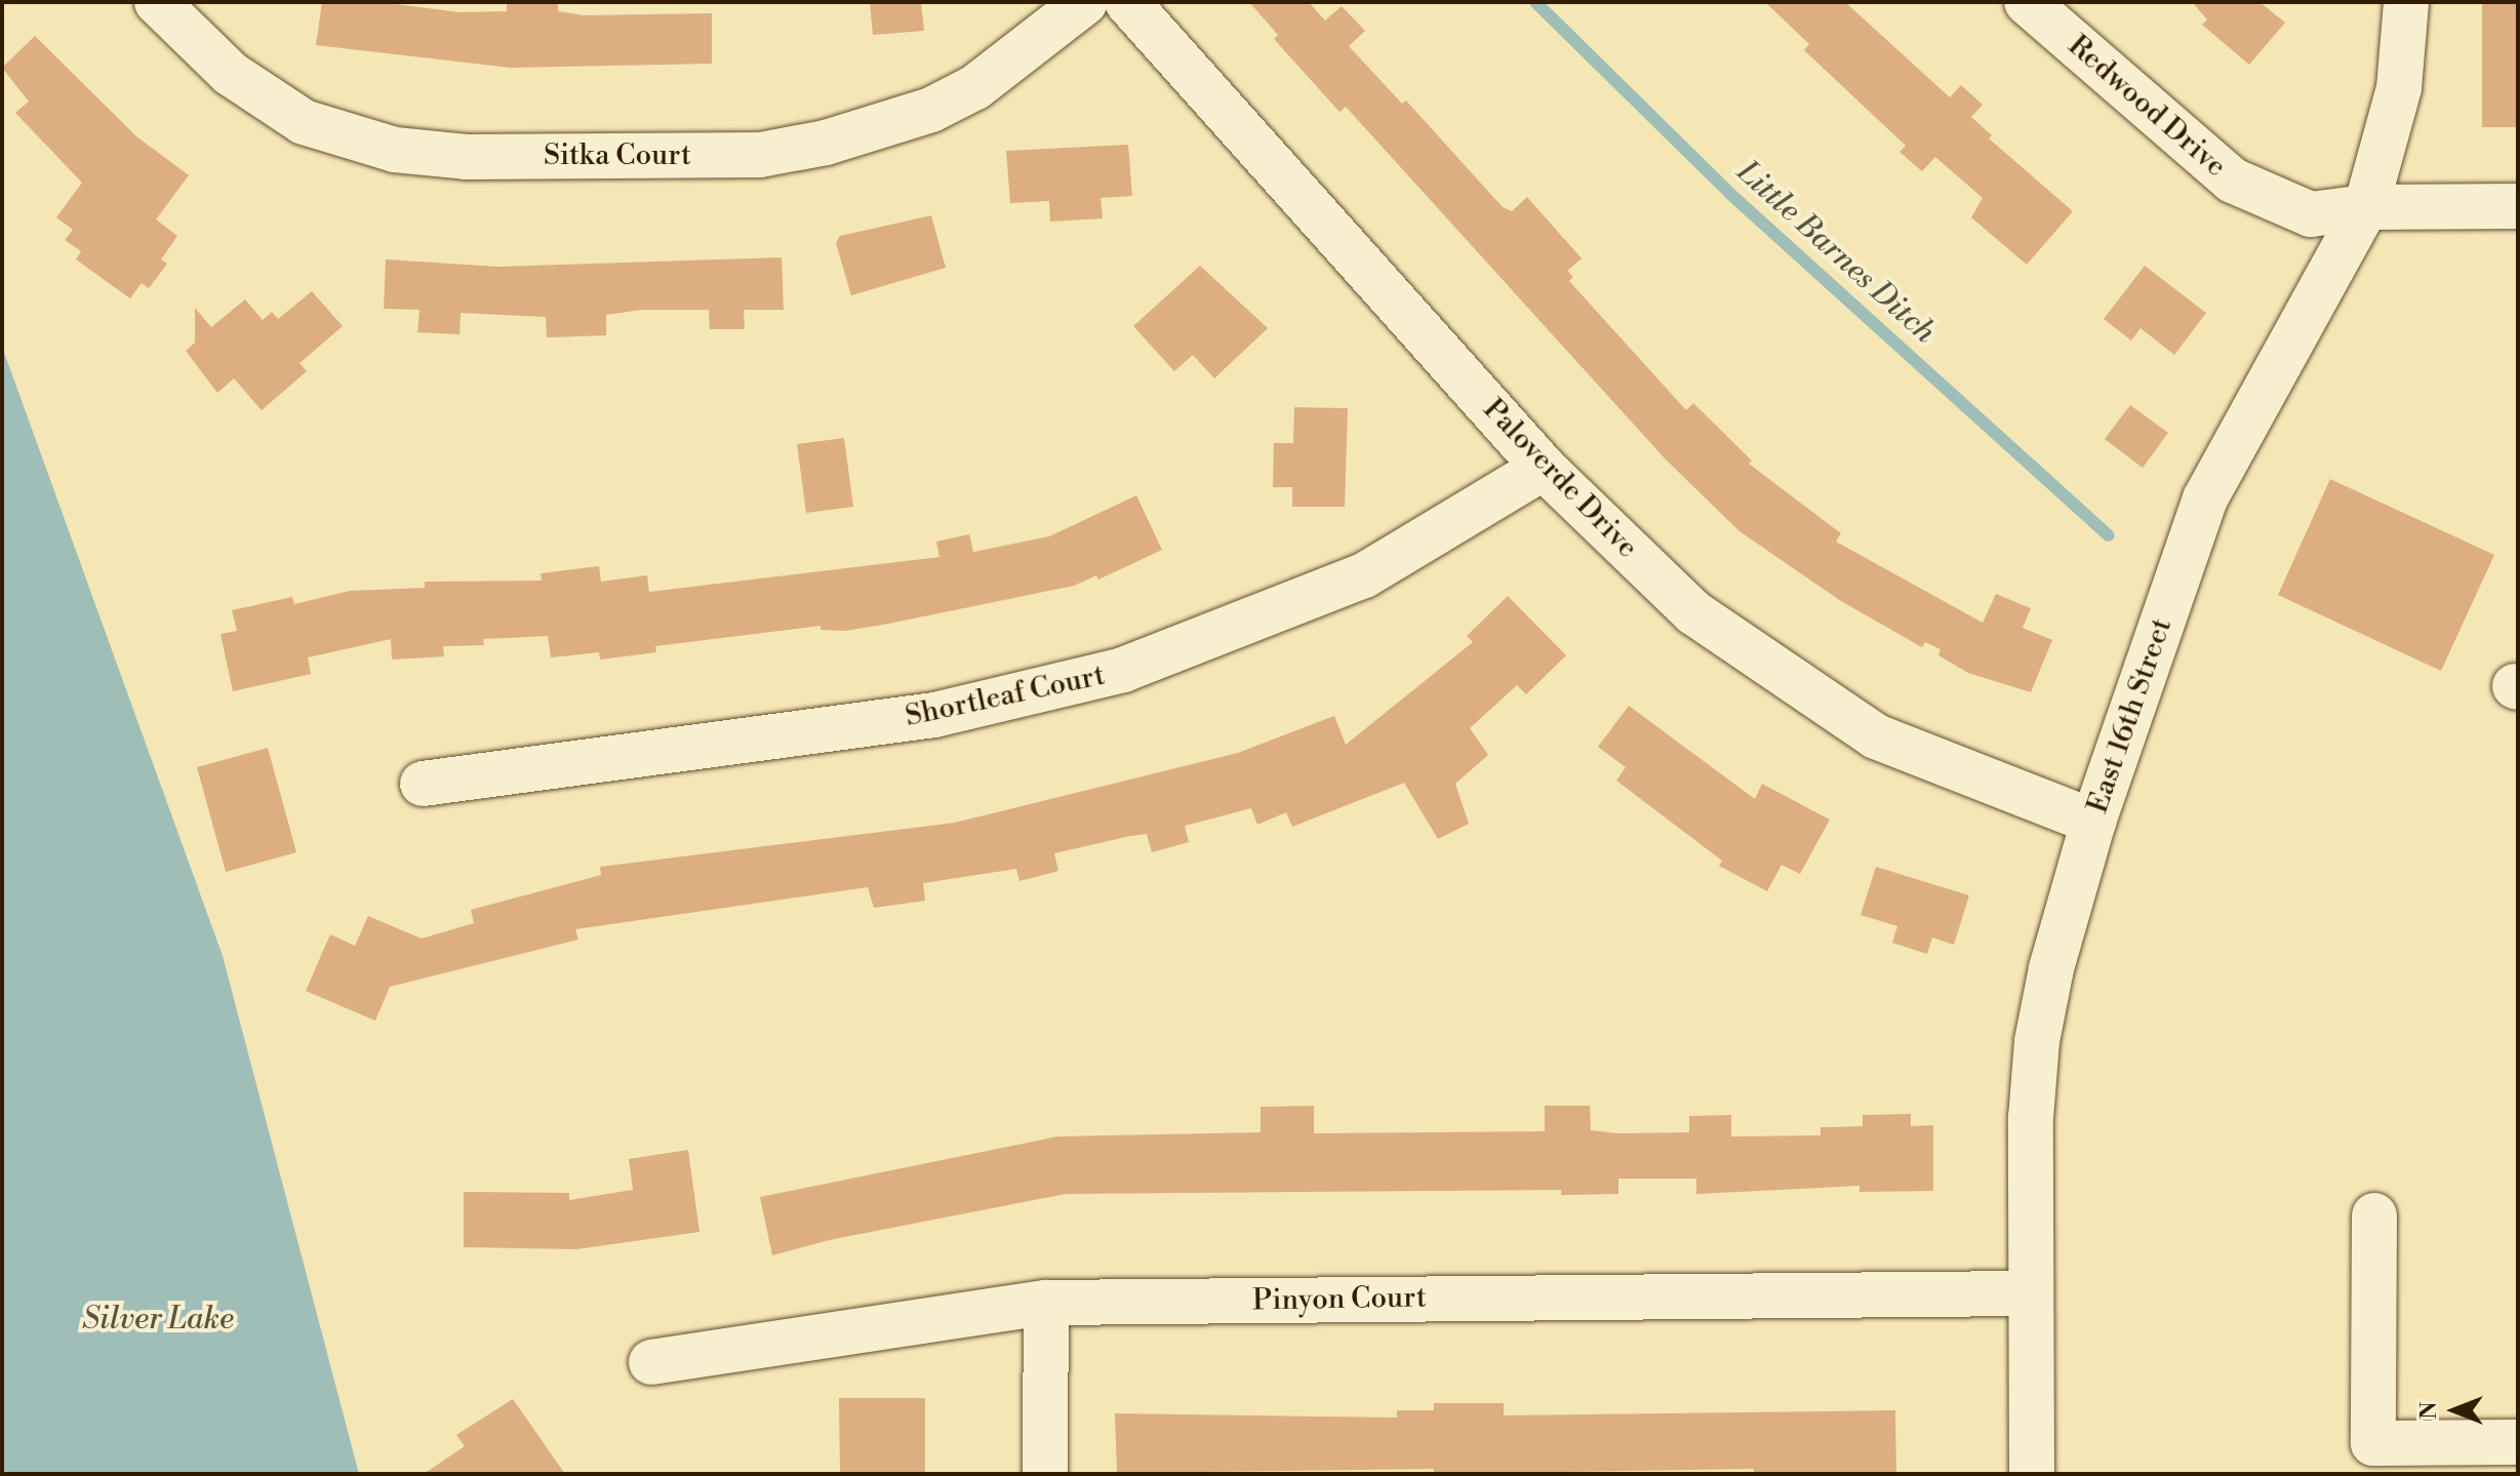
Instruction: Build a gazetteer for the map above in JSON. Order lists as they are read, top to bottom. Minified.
{"streets":{"street":["Redwood Drive","Sitka Court","Paloverde Drive","Shortleaf Court","East 16th Street","Pinyon Court"]},"crossings":[["Redwood Drive","East 16th Street"],["Paloverde Drive","Shortleaf Court"],["Paloverde Drive","East 16th Street"],["East 16th Street","Pinyon Court"]],"water":["Little Barnes Ditch","Silver Lake"],"north":"left"}
